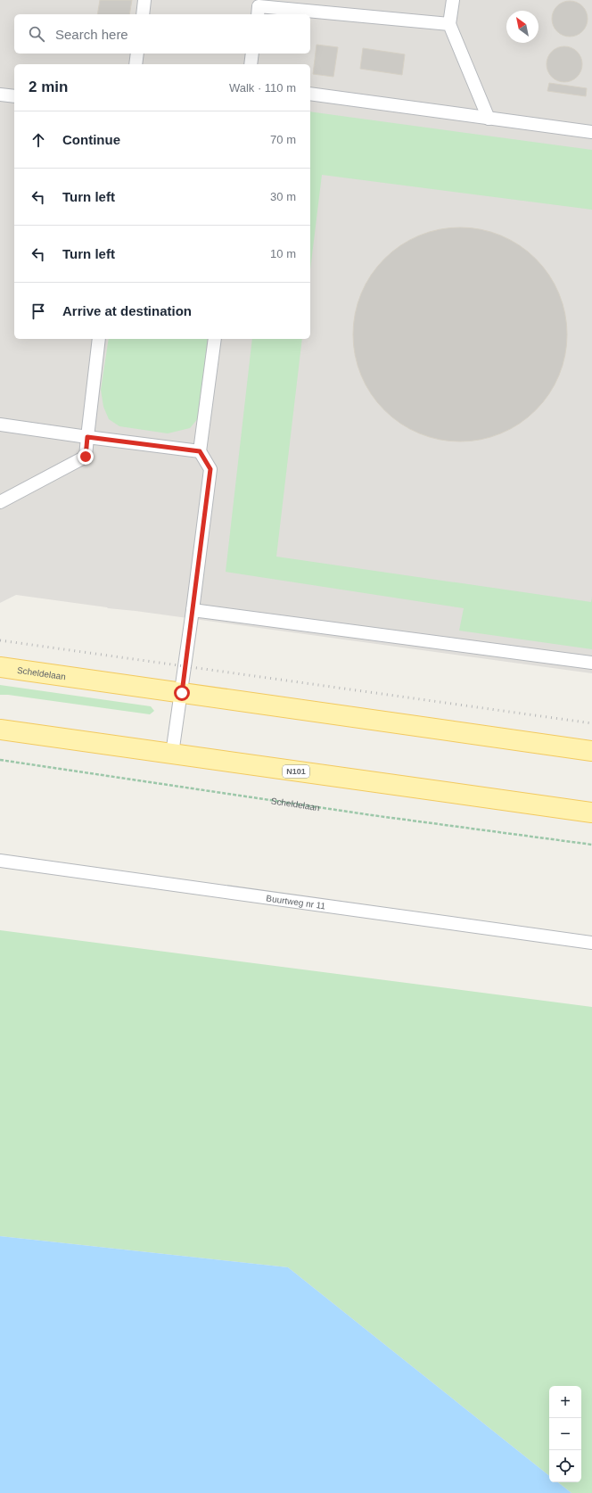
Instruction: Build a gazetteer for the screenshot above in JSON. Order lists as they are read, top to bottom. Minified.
{"streets":{"main road":["Scheldelaan","N101"],"lane":["Buurtweg nr 11"]},"north":"top left","page":{"search":"Search here","heading":["2 min","Walk · 110 m"],"list":[["Continue","70 m"],["Turn left","30 m"],["Turn left","10 m"],"Arrive at destination"],"map_buttons":["+","−"]}}
